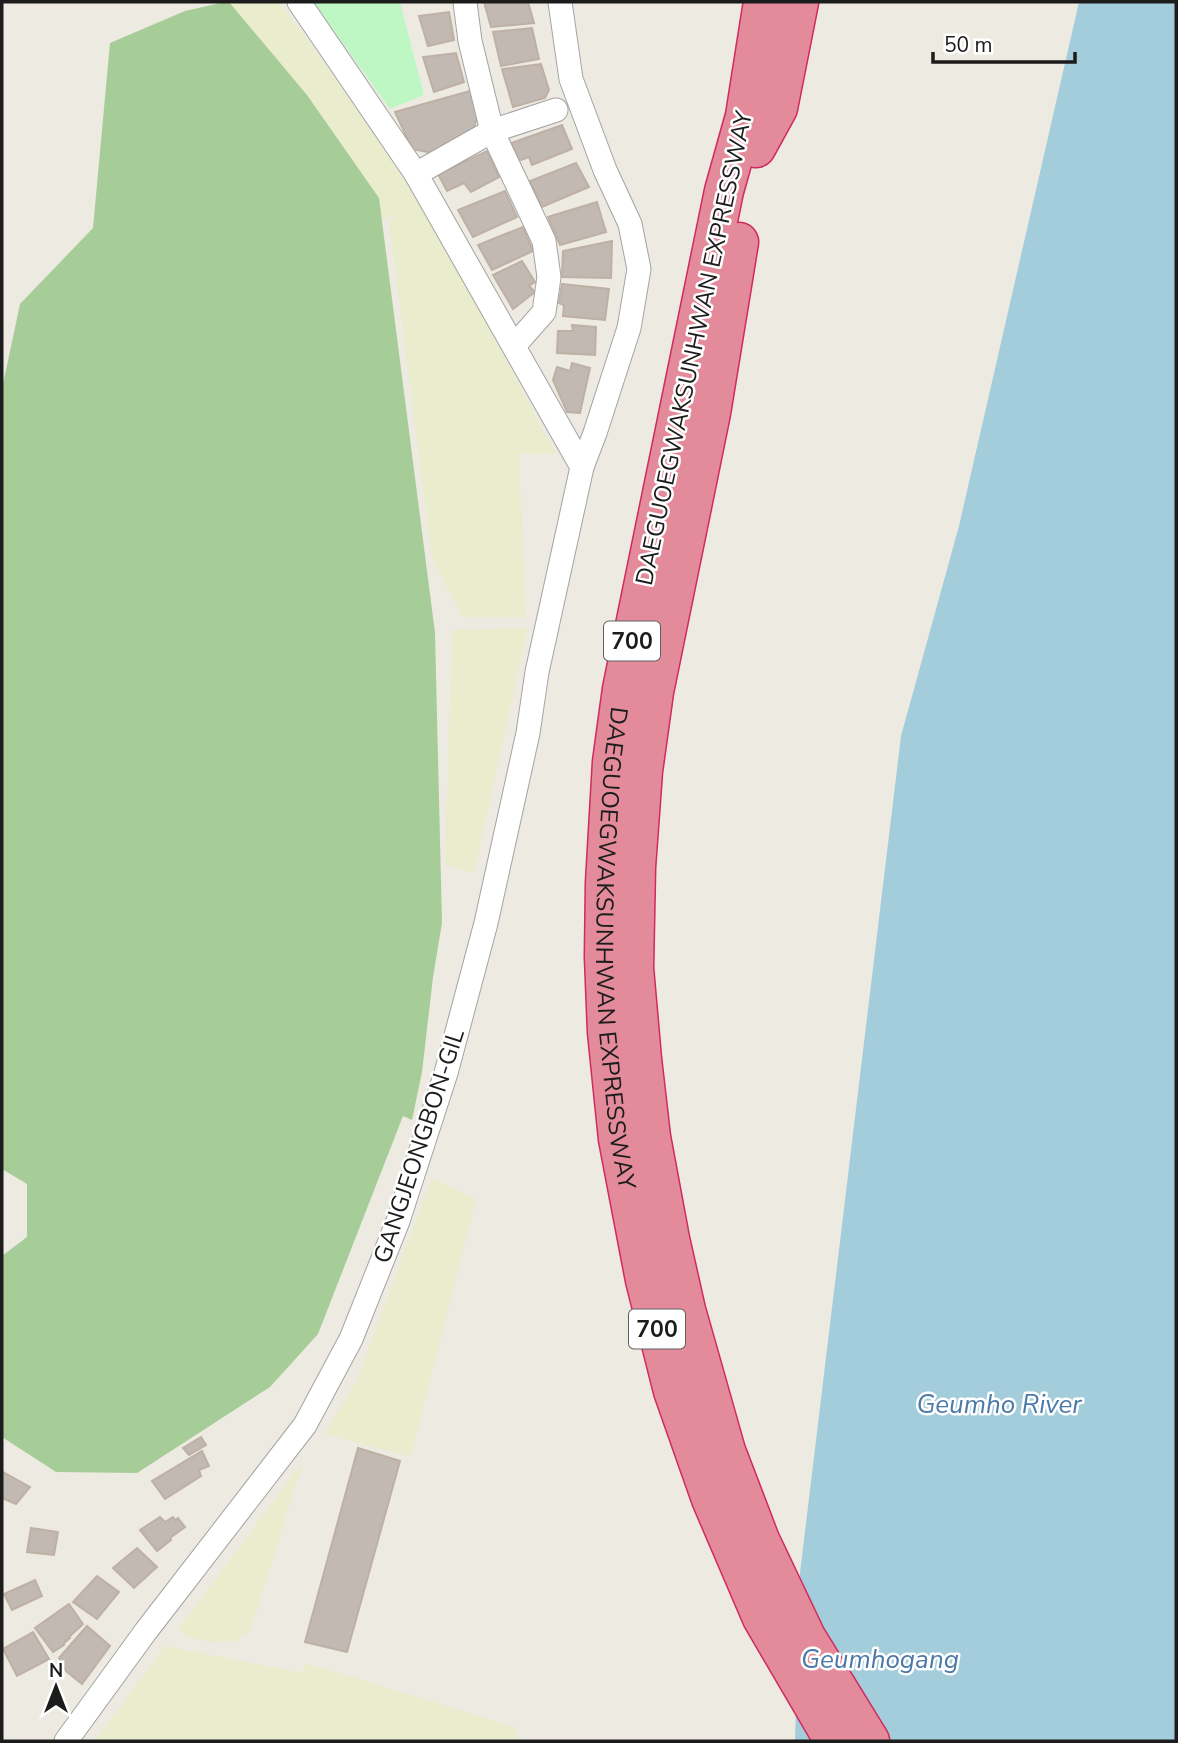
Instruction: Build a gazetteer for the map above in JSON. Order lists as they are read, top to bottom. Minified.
{"streets":{"highway":["DAEGUOEGWAKSUNHWAN EXPRESSWAY","700"],"street":["GANGJEONGBON-GIL"]},"water":["Geumho River","Geumhogang"],"scale_bar":"50 m","north":"top"}
